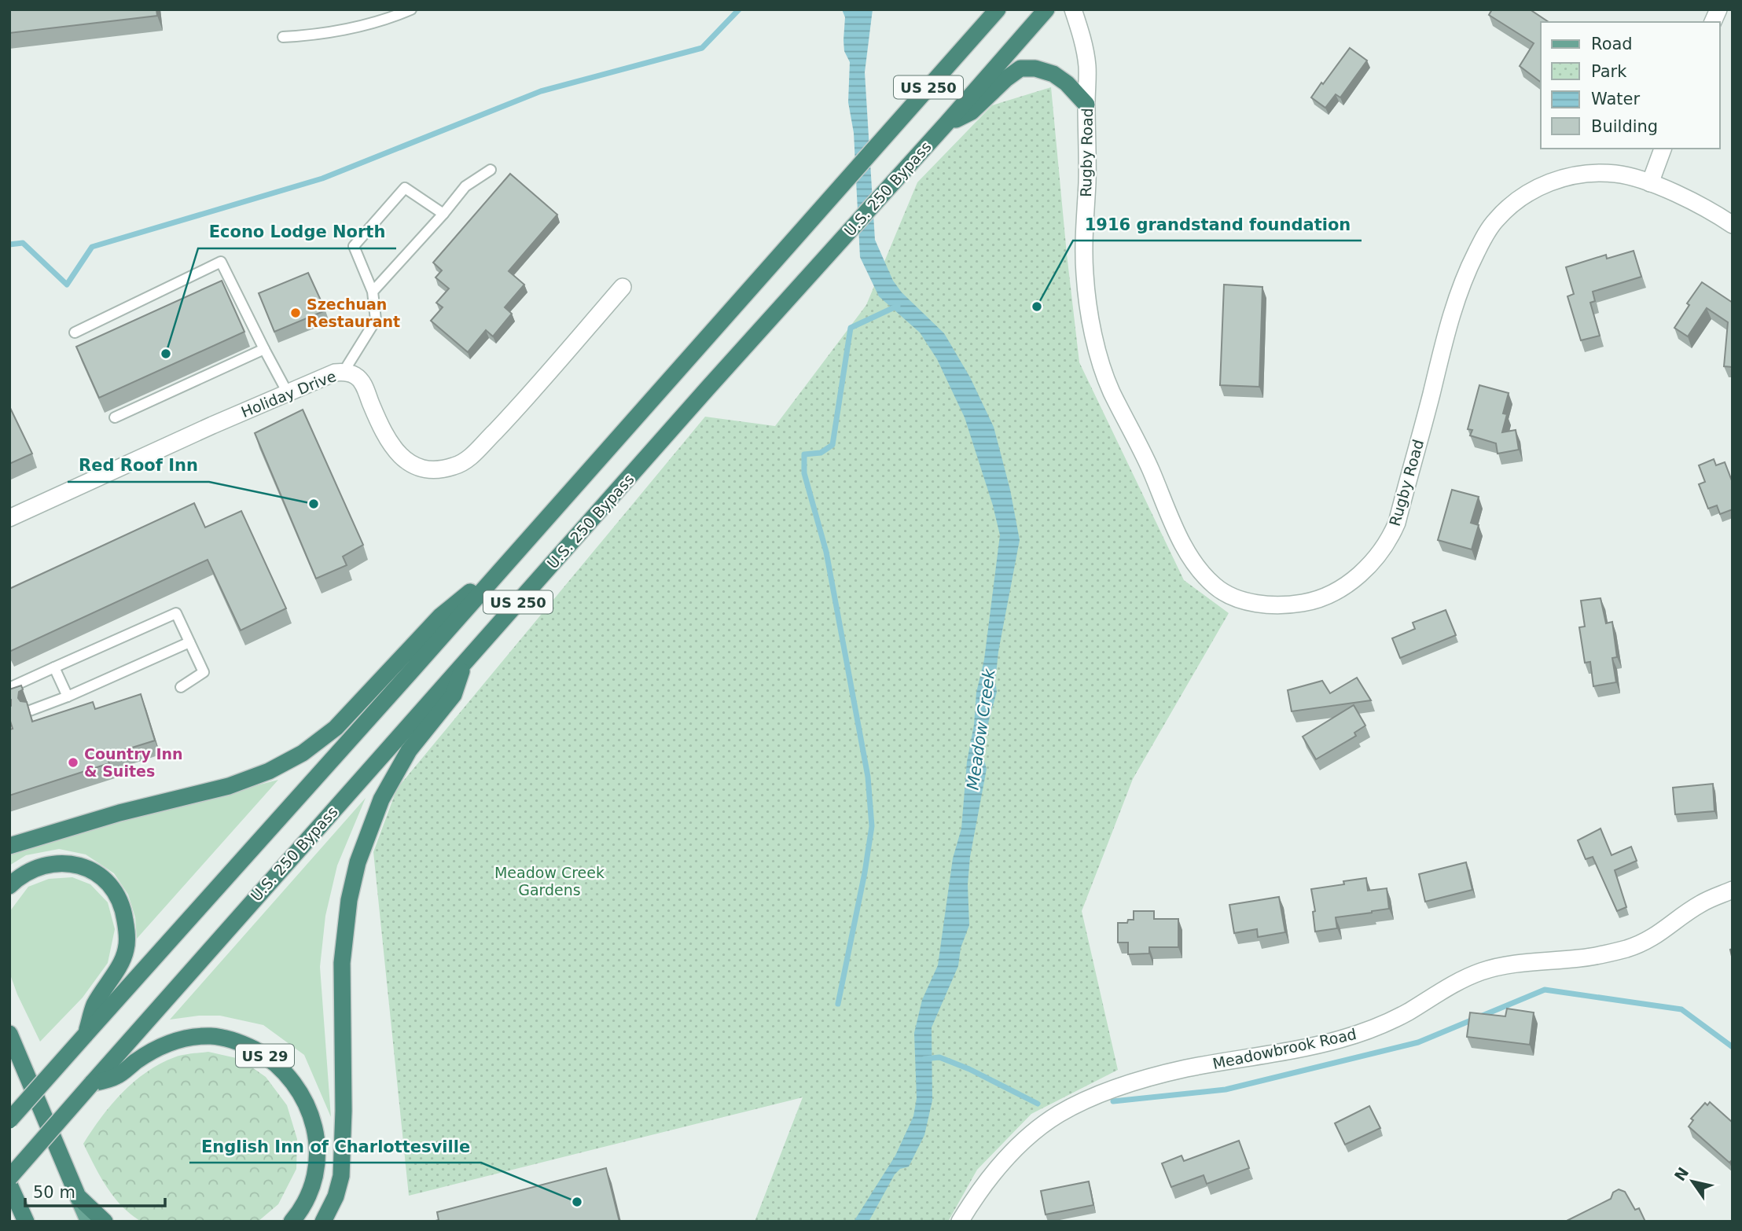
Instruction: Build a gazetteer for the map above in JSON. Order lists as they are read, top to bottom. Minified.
{"streets":{"highway":["US 250","U.S. 250 Bypass","US 29"],"street":["Rugby Road","Holiday Drive","Meadowbrook Road"]},"crossings":[["U.S. 250 Bypass","US 29"]],"water":["Meadow Creek"],"parks":["Meadow Creek Gardens"],"places":["1916 grandstand foundation","Szechuan Restaurant","Econo Lodge North","Red Roof Inn","Country Inn & Suites","English Inn of Charlottesville"],"legend":["Road","Park","Water","Building"],"scale_bar":"50 m","north":"top left"}
